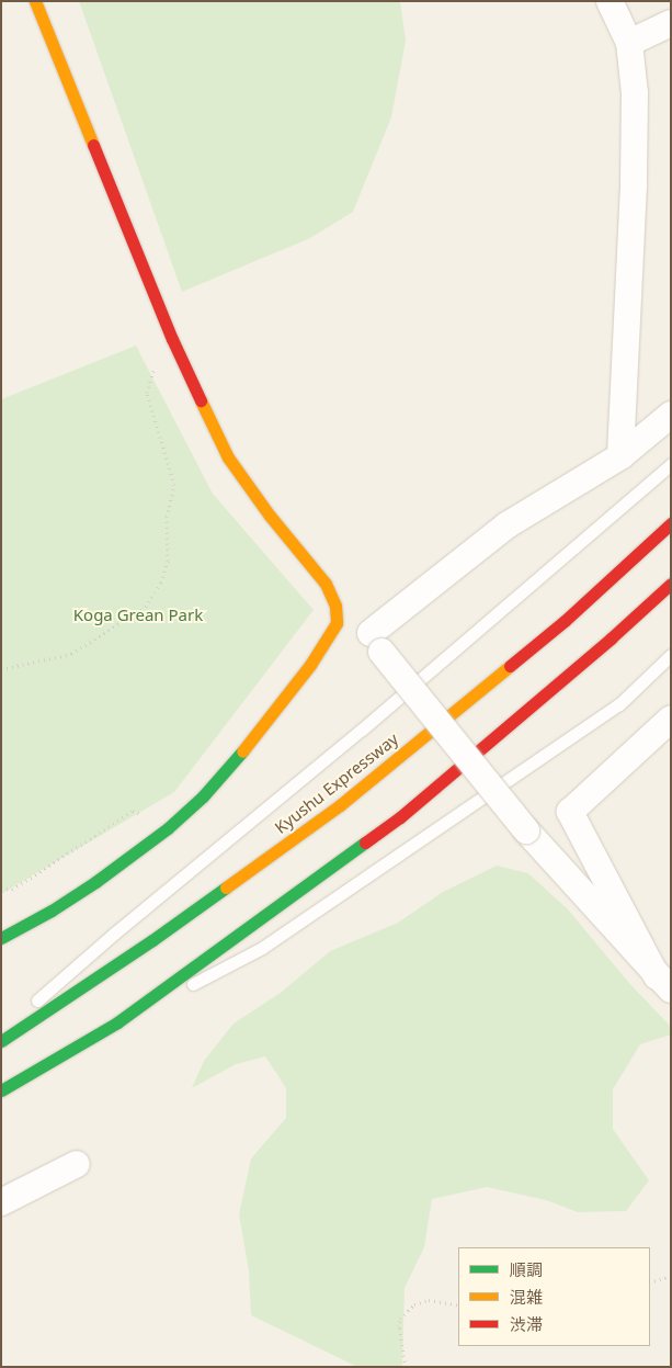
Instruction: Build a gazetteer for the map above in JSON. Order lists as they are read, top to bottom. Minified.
{"streets":{"main road":["Kyushu Expressway"]},"parks":["Koga Grean Park"],"legend":["順調","混雑","渋滞"]}
